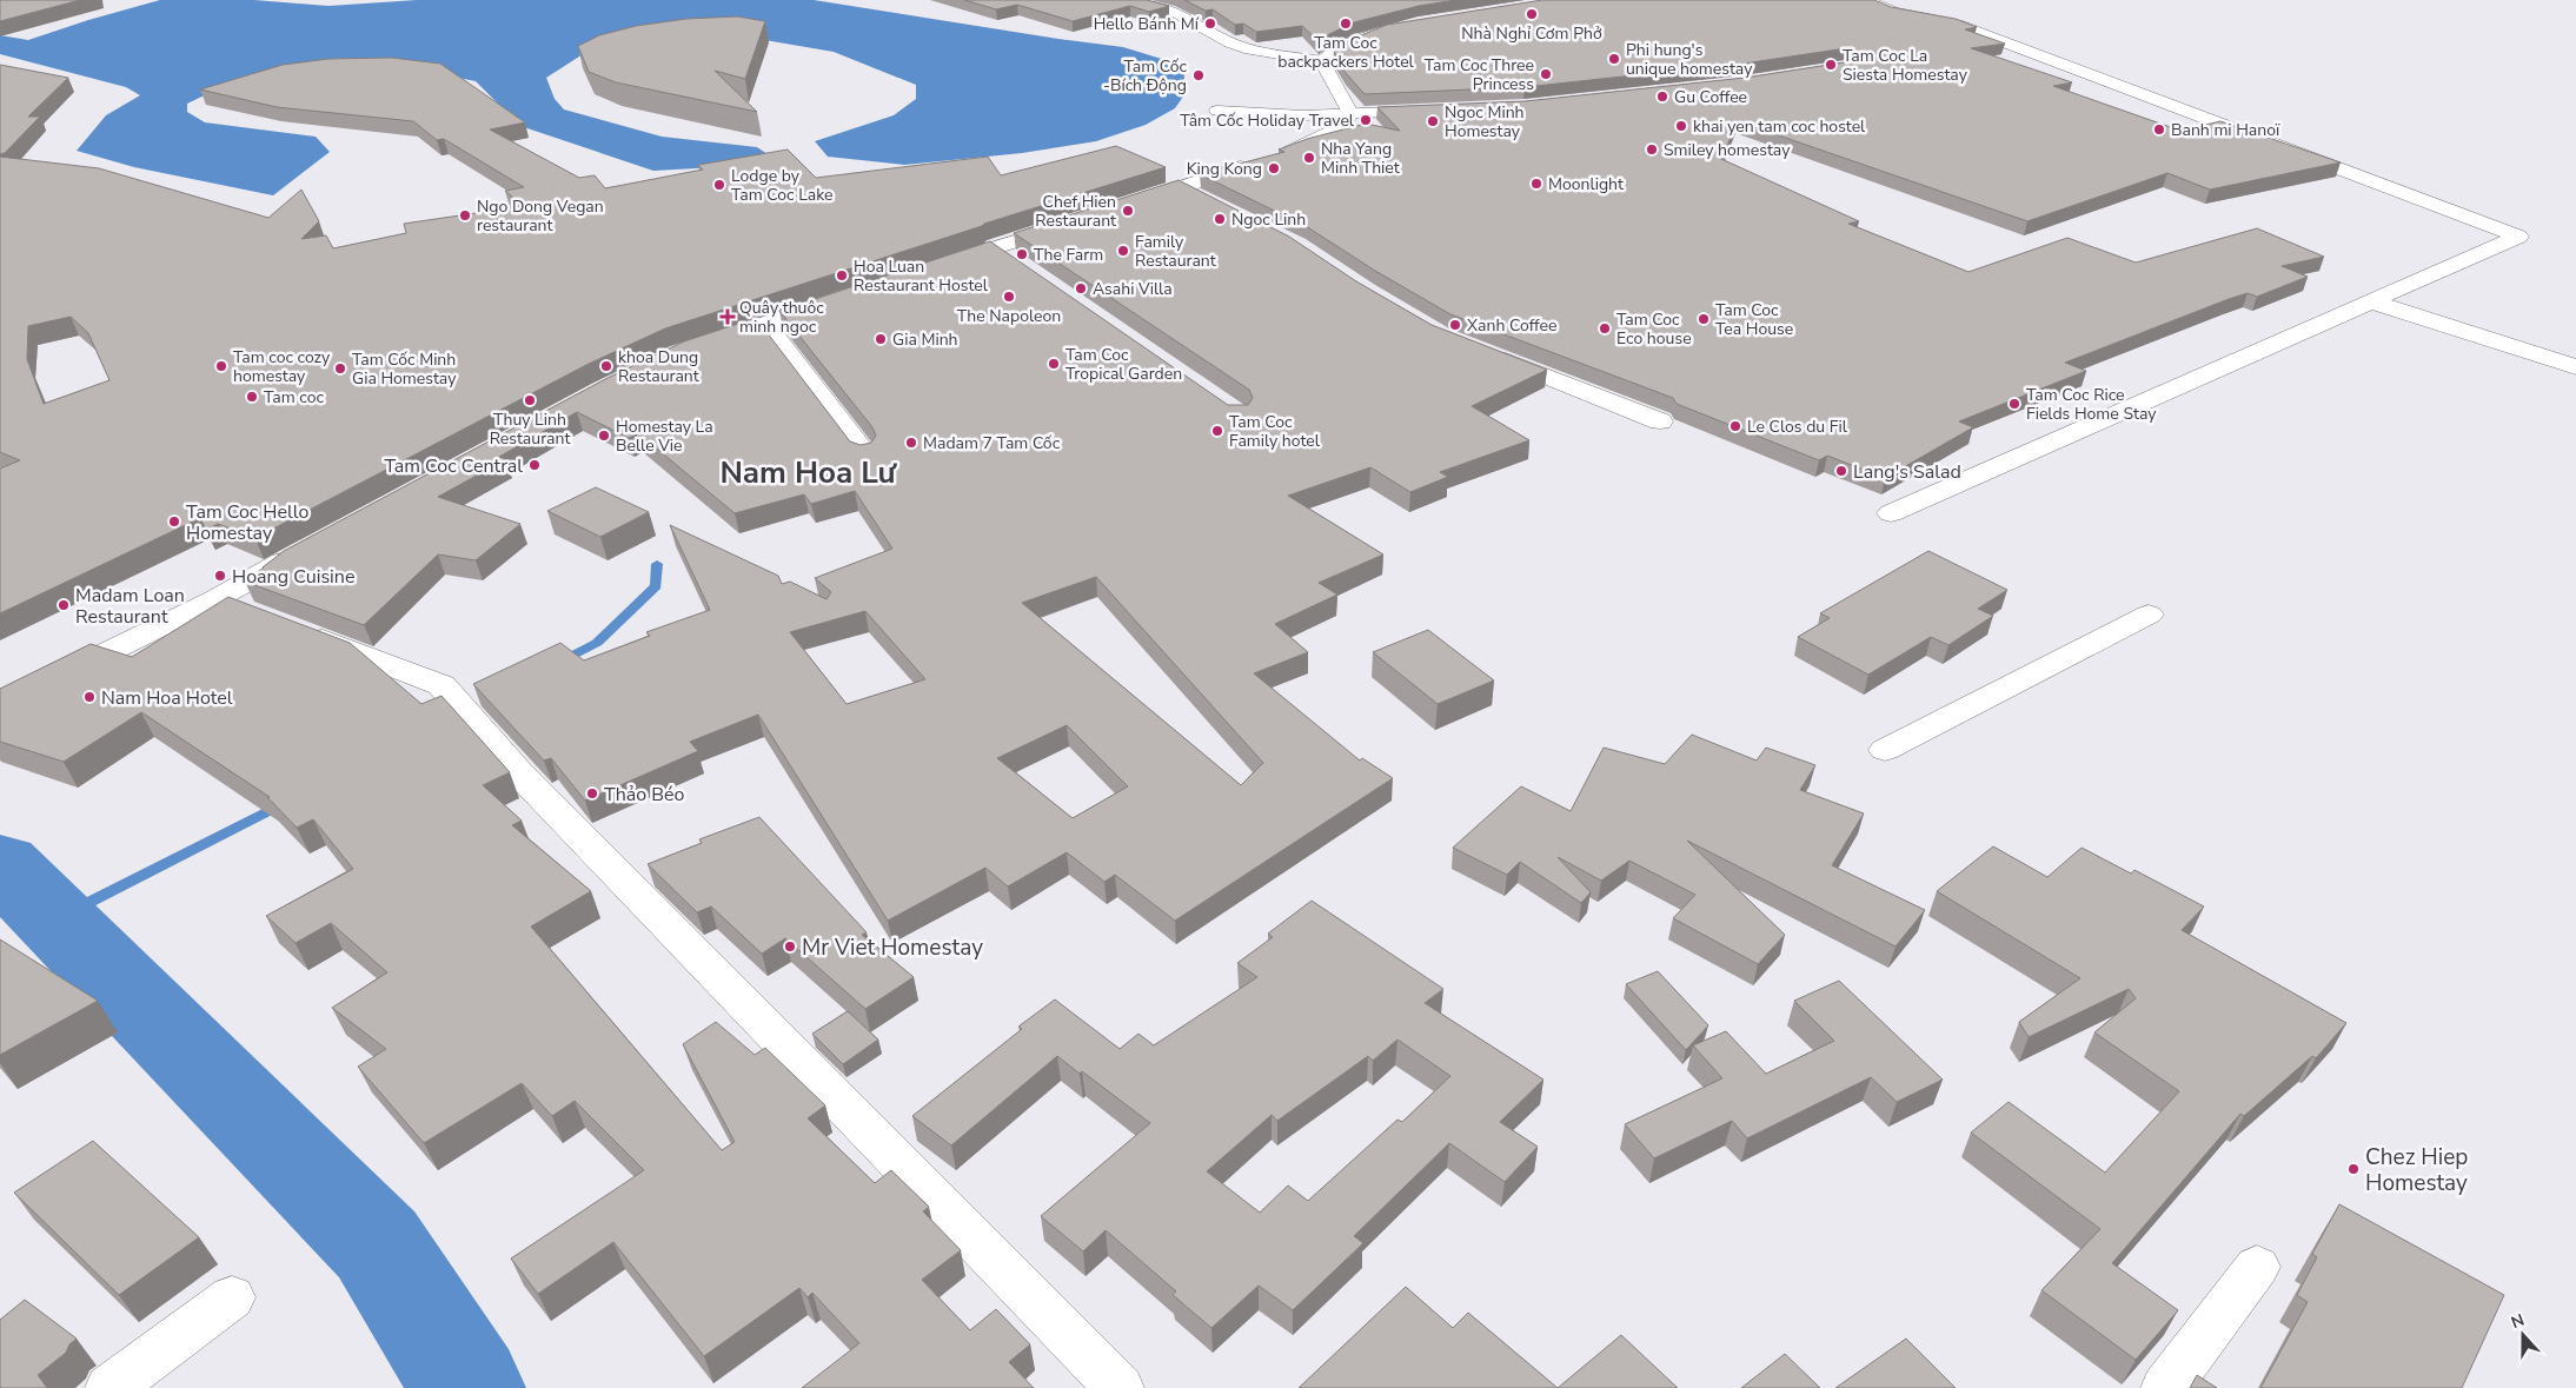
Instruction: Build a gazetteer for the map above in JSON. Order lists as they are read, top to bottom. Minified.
{"districts":["Nam Hoa Lư"],"places":{"other":["Nhà Nghỉ Cơm Phở","Hello Bánh Mí","Tam Coc backpackers Hotel","Phi hung's unique homestay","Tam Coc La Siesta Homestay","Tam Coc Three Princess","Tam Cốc -Bích Động","Gu Coffee","Tâm Cốc Holiday Travel","Ngoc Minh Homestay","khai yen tam coc hostel","Banh mi Hanoï","Smiley homestay","Nha Yang Minh Thiet","King Kong","Moonlight","Lodge by Tam Coc Lake","Chef Hien Restaurant","Ngo Dong Vegan restaurant","Ngoc Linh","Family Restaurant","The Farm","Hoa Luan Restaurant Hostel","Asahi Villa","The Napoleon","Tam Coc Tea House","Xanh Coffee","Tam Coc Eco house","Gia Minh","Tam Coc Tropical Garden","Tam coc cozy homestay","khoa Dung Restaurant","Tam Cốc Minh Gia Homestay","Tam coc","Thuy Linh Restaurant","Tam Coc Rice Fields Home Stay","Le Clos du Fil","Tam Coc Family hotel","Homestay La Belle Vie","Madam 7 Tam Cốc","Tam Coc Central","Lang's Salad","Tam Coc Hello Homestay","Hoang Cuisine","Madam Loan Restaurant","Nam Hoa Hotel","Thảo Béo","Mr Viet Homestay","Chez Hiep Homestay"],"health":["Quây thuôc minh ngoc"]},"north":"top"}
